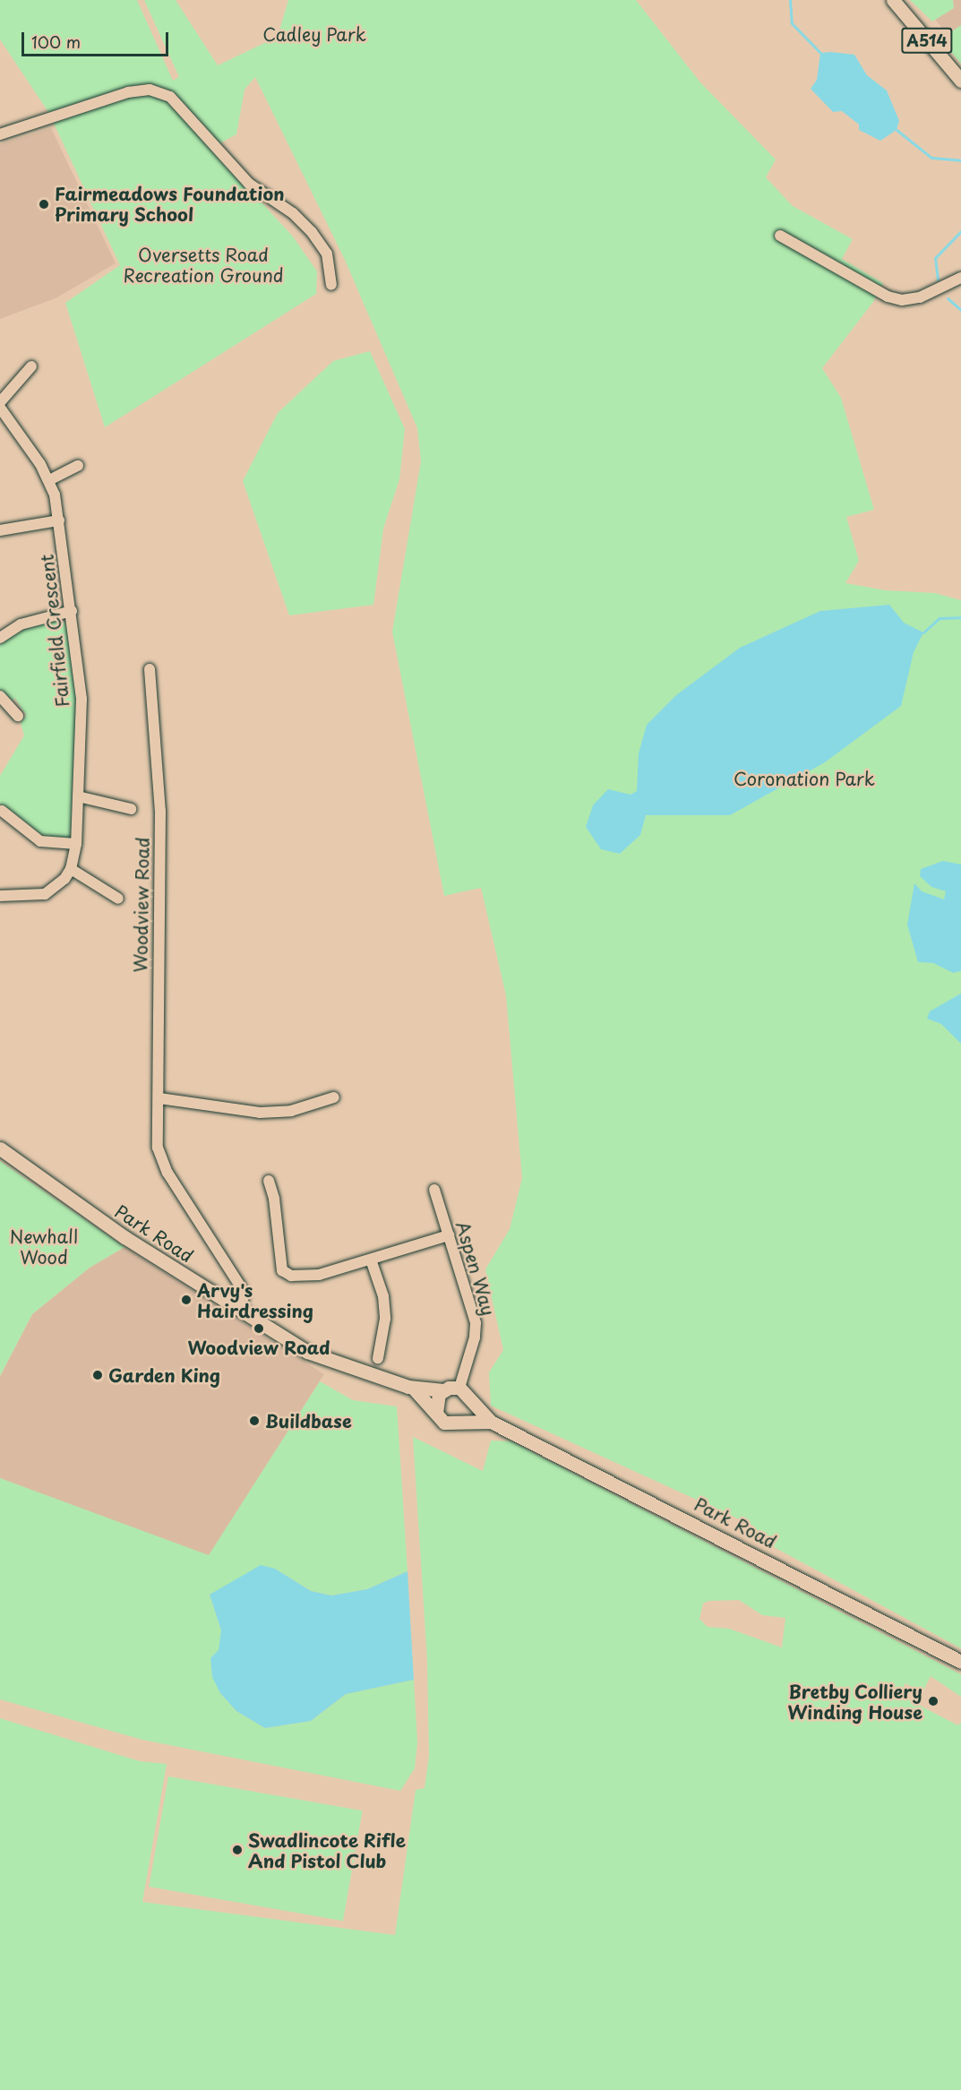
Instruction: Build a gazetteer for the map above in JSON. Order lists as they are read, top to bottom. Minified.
{"streets":{"main road":["A514","Park Road"],"street":["Fairfield Crescent","Woodview Road","Aspen Way"]},"crossings":[["Woodview Road","Park Road"],["Park Road","Aspen Way"]],"parks":["Cadley Park","Oversetts Road Recreation Ground","Coronation Park","Newhall Wood"],"places":["Fairmeadows Foundation Primary School","Arvy's Hairdressing","Woodview Road","Garden King","Buildbase","Bretby Colliery Winding House","Swadlincote Rifle And Pistol Club"],"scale_bar":"100 m"}
